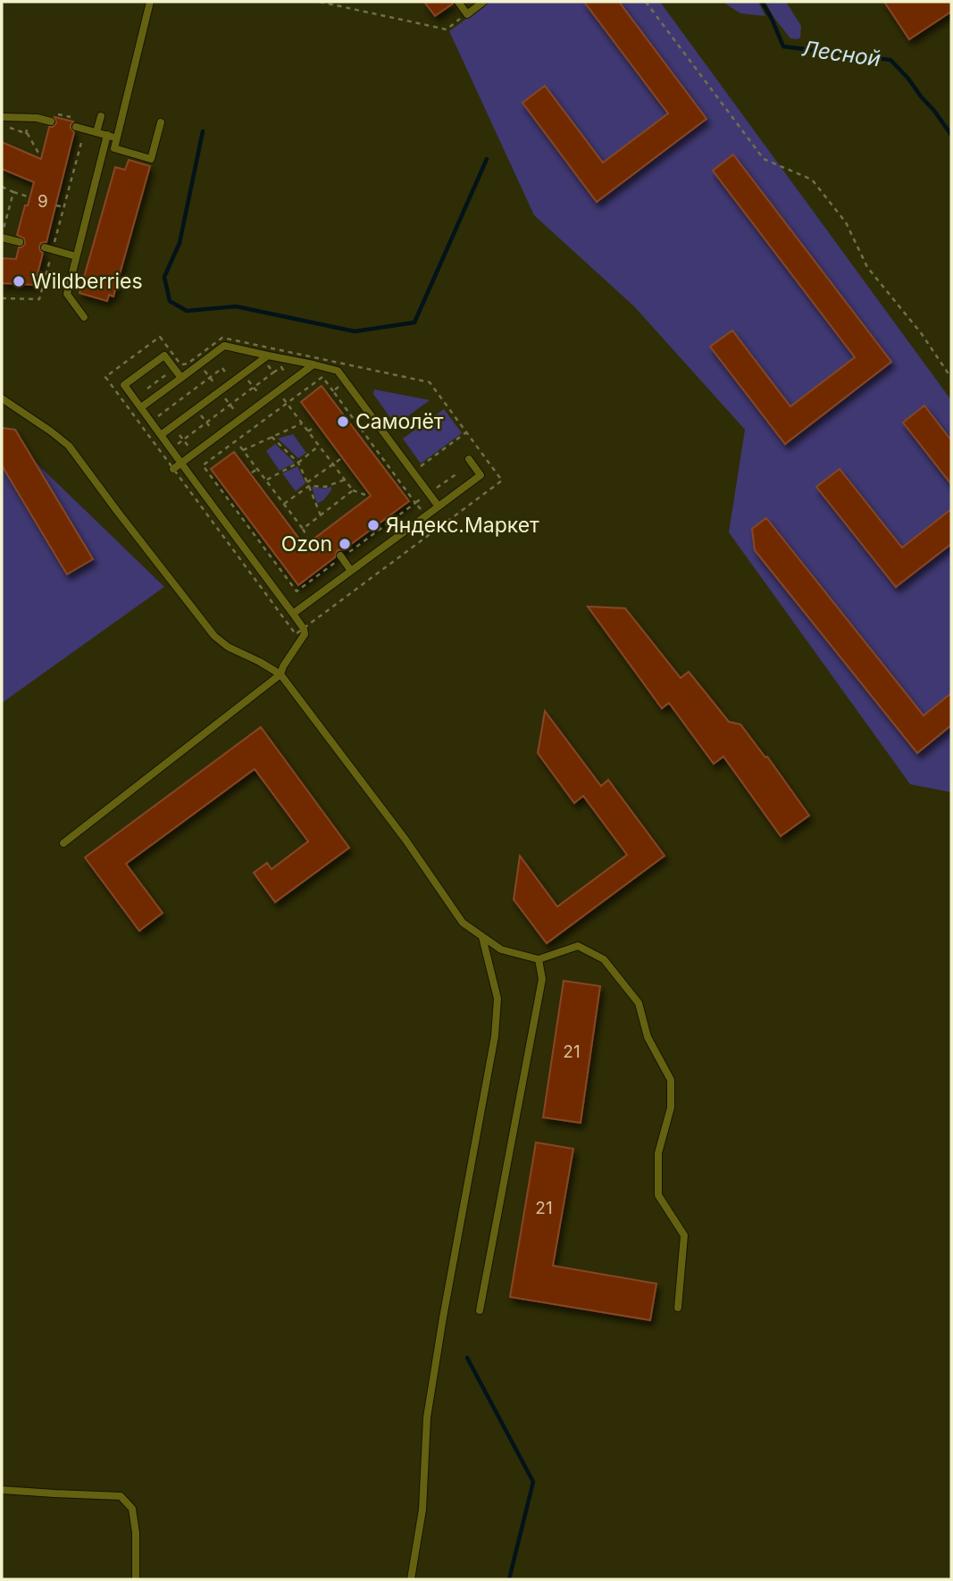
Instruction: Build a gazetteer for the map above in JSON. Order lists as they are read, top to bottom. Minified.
{"water":["Лесной"],"places":["Wildberries","Самолёт","Яндекс.Маркет","Ozon"],"house_numbers":["9","21","21"]}
